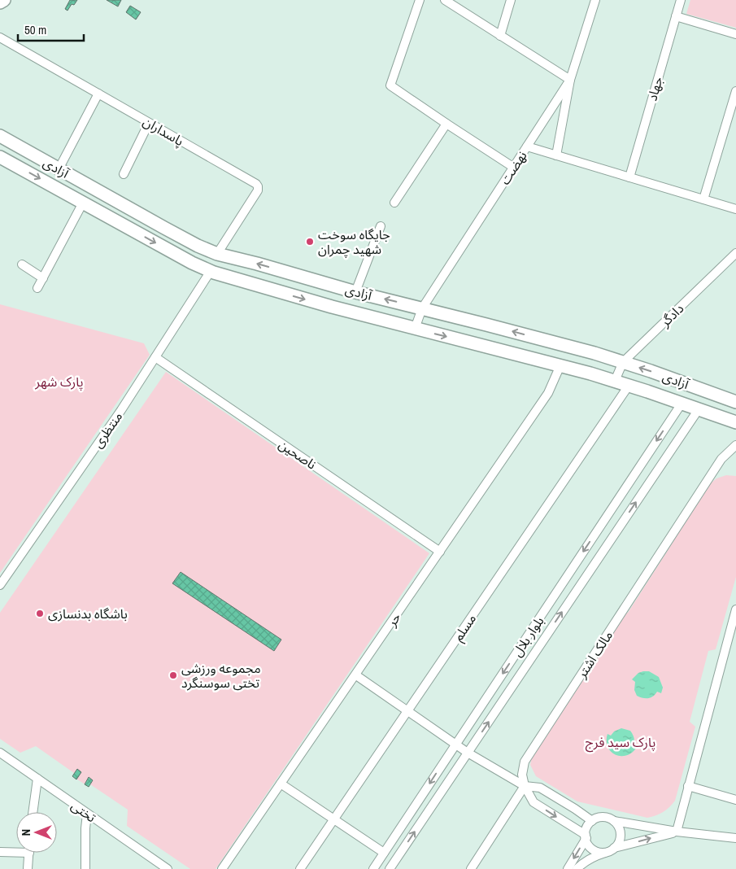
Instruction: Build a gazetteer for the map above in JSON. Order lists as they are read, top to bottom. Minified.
{"streets":{"main road":["آزادی"],"street":["جهاد","پاسداران","نهضت","دادگر","منتظری","ناصحین","حر","مسلم","بلوار بلال","مالک اشتر","تختی"]},"crossings":[["پاسداران","آزادی"],["آزادی","نهضت"],["آزادی","دادگر"],["آزادی","منتظری"],["آزادی","حر"],["آزادی","مسلم"],["آزادی","بلوار بلال"],["منتظری","ناصحین"],["ناصحین","حر"]],"parks":["پارک شهر","پارک سید فرج"],"places":["جایگاه سوخت شهید چمران","باشگاه بدنسازی","مجموعه ورزشی تختی سوسنگرد"],"scale_bar":"50 m","north":"left"}
